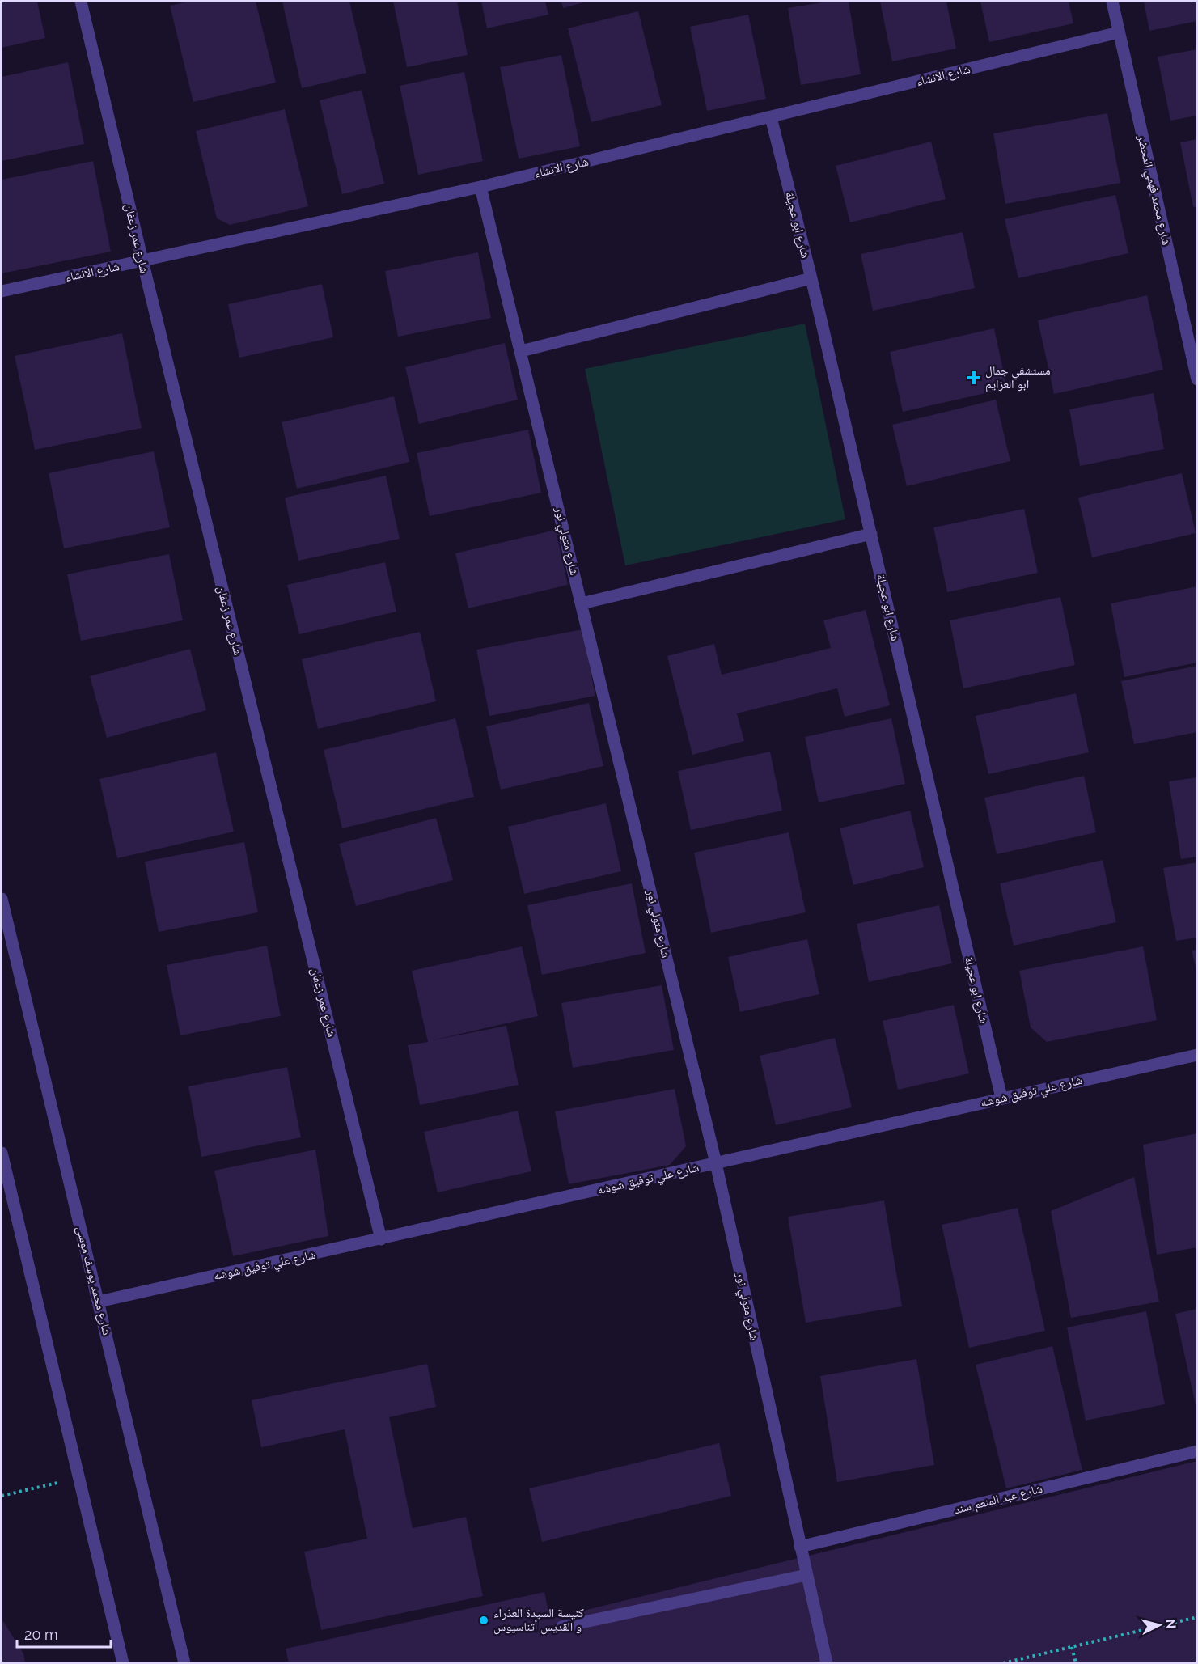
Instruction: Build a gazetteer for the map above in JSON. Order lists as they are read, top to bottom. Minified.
{"streets":{"street":["شارع الانشاء","شارع محمد فهمي المحضر","شارع ابو عجيلة","شارع عمر زعفان","شارع متولي نور","شارع علي توفيق شوشه","شارع محمد يوسف موسى","شارع عبد المنعم سند"]},"crossings":[["شارع الانشاء","شارع محمد فهمي المحضر"],["شارع الانشاء","شارع ابو عجيلة"],["شارع الانشاء","شارع عمر زعفان"],["شارع الانشاء","شارع متولي نور"],["شارع ابو عجيلة","شارع علي توفيق شوشه"],["شارع عمر زعفان","شارع علي توفيق شوشه"],["شارع متولي نور","شارع علي توفيق شوشه"],["شارع متولي نور","شارع عبد المنعم سند"],["شارع علي توفيق شوشه","شارع محمد يوسف موسى"]],"places":{"health":["مستشفي جمال ابو العزايم"],"other":["كنيسة السيدة العذراء و القديس أثناسيوس"]},"scale_bar":"20 m","north":"right"}
